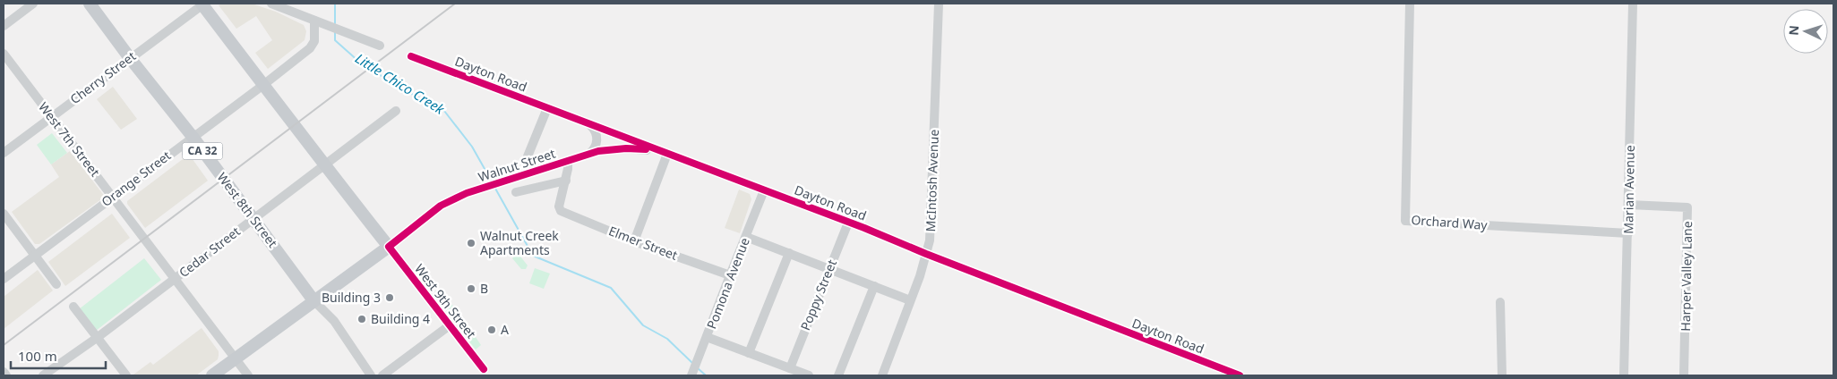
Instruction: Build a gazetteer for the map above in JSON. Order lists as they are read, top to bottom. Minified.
{"streets":{"main road":["CA 32","Walnut Street","West 8th Street","West 9th Street"],"street":["Dayton Road","Cherry Street","West 7th Street","Orange Street","McIntosh Avenue","Marian Avenue","Orchard Way","Elmer Street","Cedar Street","Harper Valley Lane","Pomona Avenue","Poppy Street"]},"crossings":[["Dayton Road","Walnut Street"],["Dayton Road","McIntosh Avenue"],["Dayton Road","Pomona Avenue"],["Dayton Road","Poppy Street"],["Cherry Street","West 7th Street"],["Cherry Street","West 8th Street"],["Cherry Street","West 9th Street"],["West 7th Street","Walnut Street"],["West 7th Street","Orange Street"],["West 7th Street","Cedar Street"],["Walnut Street","West 8th Street"],["Walnut Street","West 9th Street"],["Orange Street","West 8th Street"],["Orange Street","West 9th Street"],["Marian Avenue","Orchard Way"],["Marian Avenue","Harper Valley Lane"],["West 8th Street","Cedar Street"],["Elmer Street","Pomona Avenue"],["Cedar Street","West 9th Street"]],"water":["Little Chico Creek"],"places":["Walnut Creek Apartments","B","Building 3","Building 4","A"],"scale_bar":"100 m","north":"left"}
